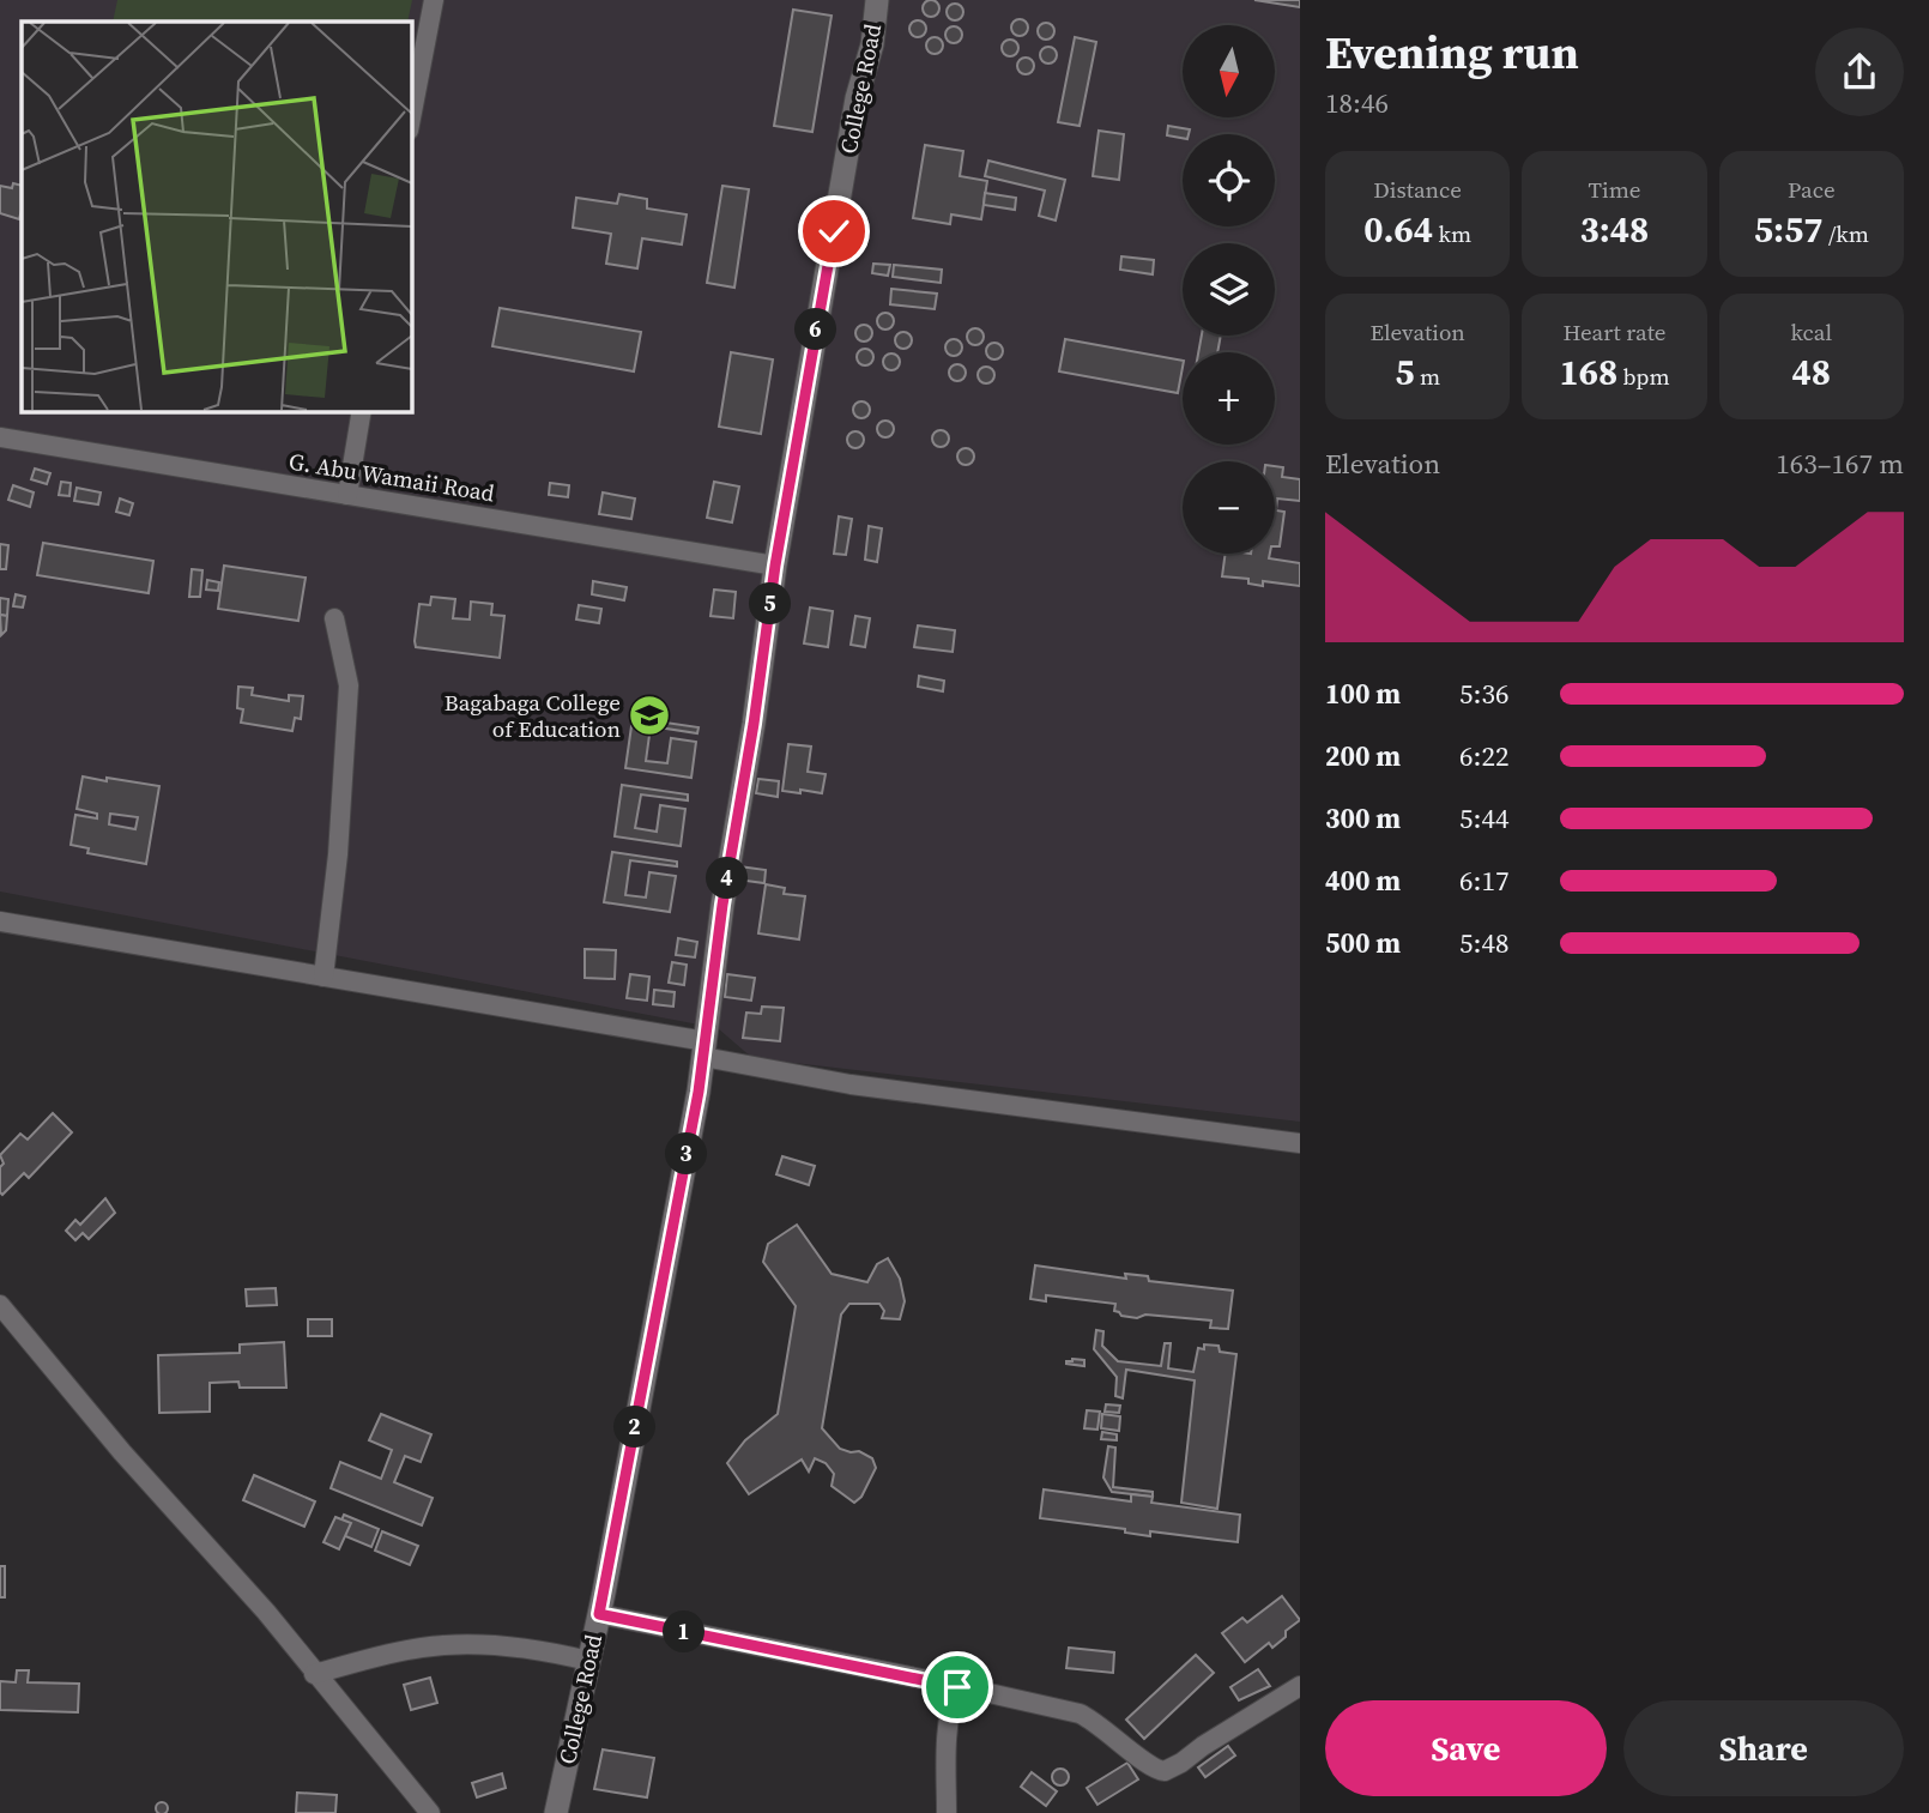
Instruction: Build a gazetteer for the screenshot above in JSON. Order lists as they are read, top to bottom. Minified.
{"streets":{"street":["College Road","G. Abu Wamaii Road"]},"crossings":[["College Road","G. Abu Wamaii Road"]],"places":{"school or university":["Bagabaga College of Education"]},"north":"bottom","page":{"heading":["Evening run","18:46"],"map_buttons":["+","−"],"stats":[["Distance","0.64 km"],["Time","3:48"],["Pace","5:57 /km"],["Elevation","5 m"],["Heart rate","168 bpm"],["kcal","48"]],"pins":["6","5","4","3","2","1"],"chart":["Elevation","163–167 m"],"list":[{"name":"100 m","note":"5:36"},{"name":"200 m","note":"6:22"},{"name":"300 m","note":"5:44"},{"name":"400 m","note":"6:17"},{"name":"500 m","note":"5:48"}],"buttons":["Save","Share"]}}
